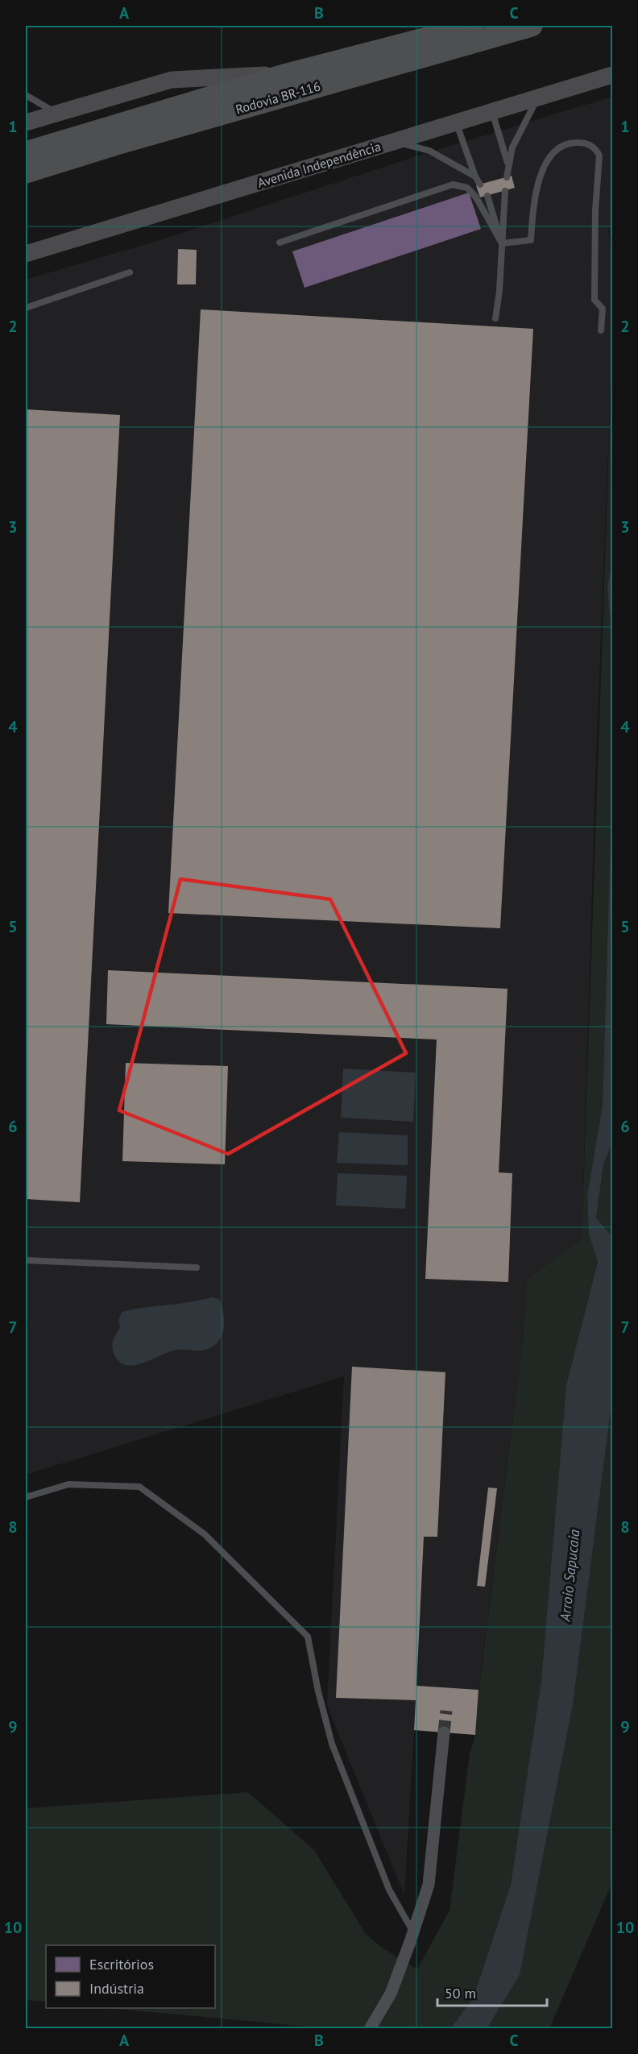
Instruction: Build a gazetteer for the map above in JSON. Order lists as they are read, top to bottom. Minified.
{"streets":{"highway":["Rodovia BR-116"],"main road":["Avenida Independência"]},"water":["Arroio Sapucaia"],"legend":["Escritórios","Indústria"],"scale_bar":"50 m","grid":{"columns":["A","B","C"],"rows":["1","2","3","4","5","6","7","8","9","10"]}}
